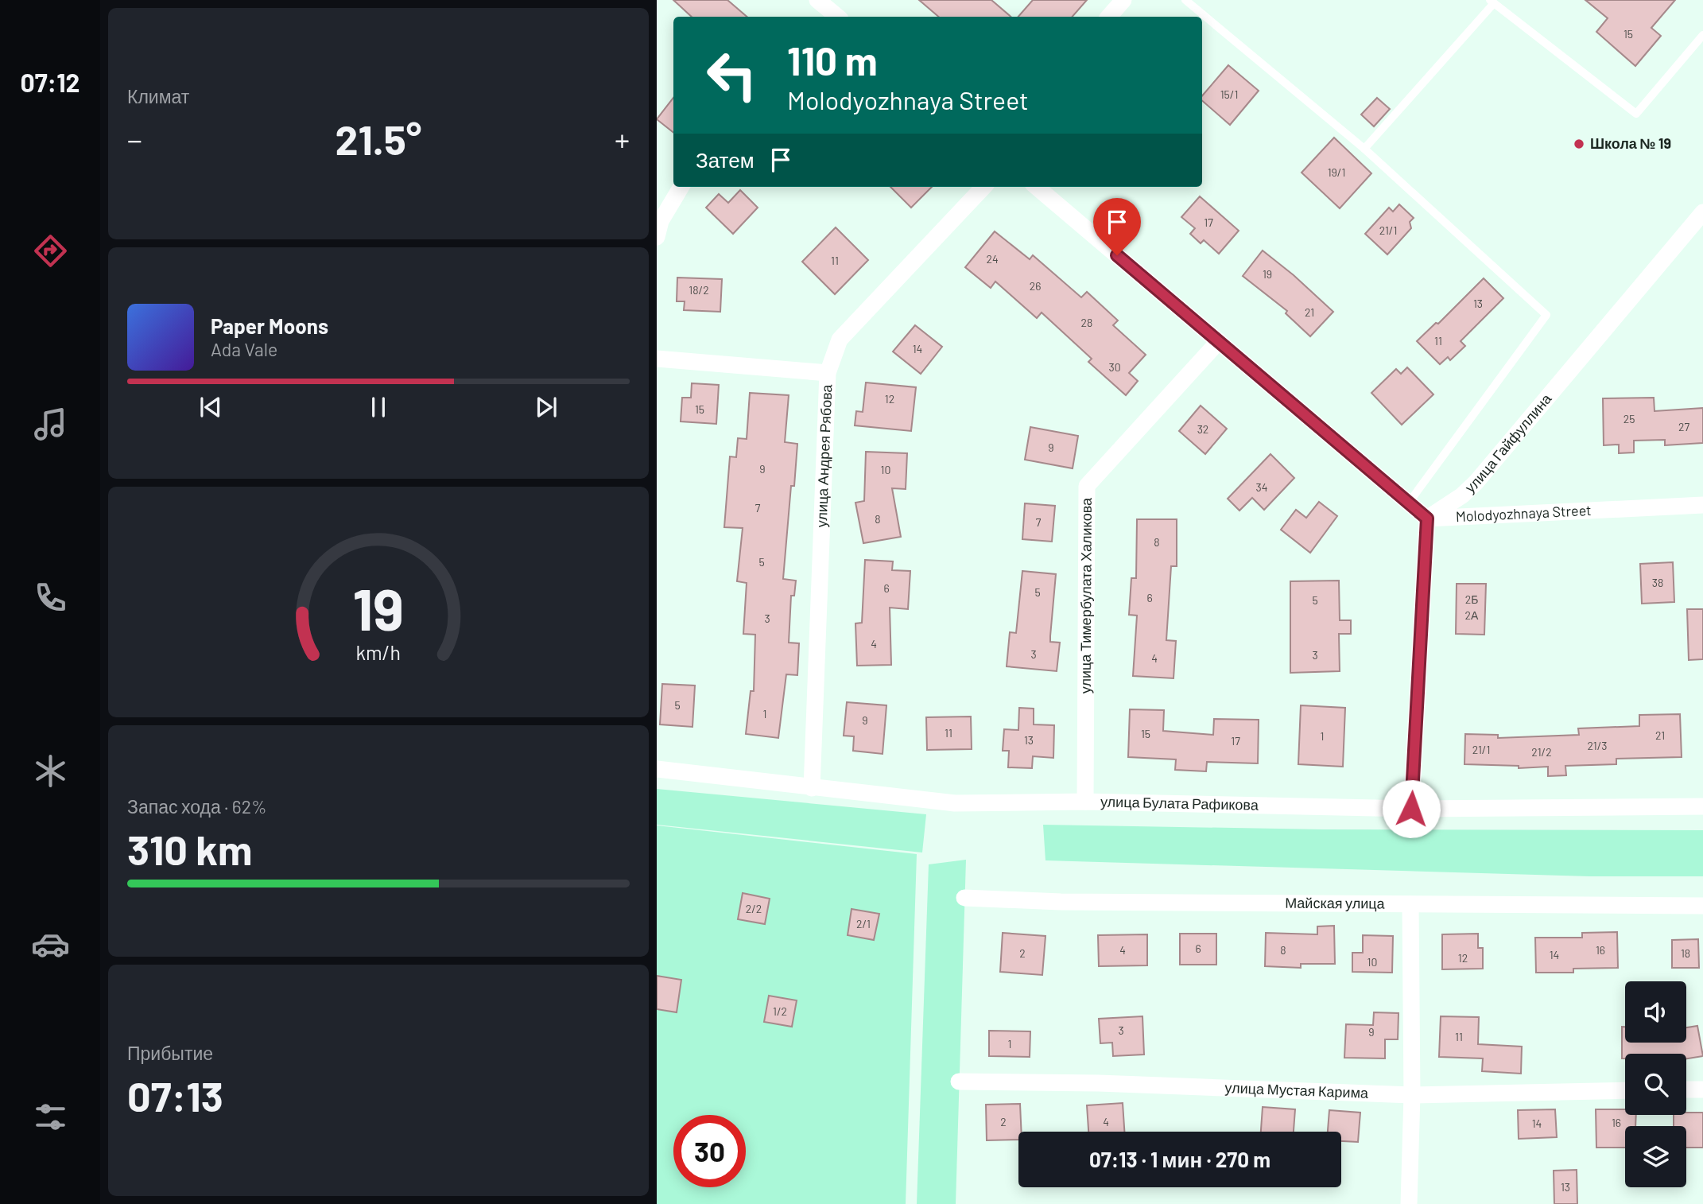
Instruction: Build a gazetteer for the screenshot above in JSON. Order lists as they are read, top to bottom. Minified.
{"streets":{"street":["улица Гайфуллина","улица Андрея Рябова","Molodyozhnaya Street","улица Тимербулата Халикова","улица Булата Рафикова","Майская улица","улица Мустая Карима"]},"crossings":[["улица Гайфуллина","Molodyozhnaya Street"],["улица Андрея Рябова","улица Булата Рафикова"],["улица Тимербулата Халикова","улица Булата Рафикова"]],"places":["Школа № 19"],"house_numbers":["15","15/1","19/1","17","21/1","24","11","19","26","18/2","13","21","28","11","14","30","12","15","25","27","32","9","9","10","34","7","8","7","8","5","38","6","5","6","2Б","5","2А","3","4","3","3","4","5","1","9","11","15","21","1","13","17","21/3","21/1","21/2","2/2","2/1","6","4","8","16","2","18","14","12","10","1/2","3","9","11","1","2","4","16","14","13"],"page":{"tabs":"07:12","tile":["Климат",["Запас хода · 62%","310 km"],["Прибытие","07:13"]],"turn":["110 m","Molodyozhnaya Street"],"heat":["−","21.5°","+"],"then":"Затем","song":["Paper Moons","Ada Vale"],"limit":"30","trip":"07:13 · 1 мин · 270 m","gauge":["19","km/h"]}}
